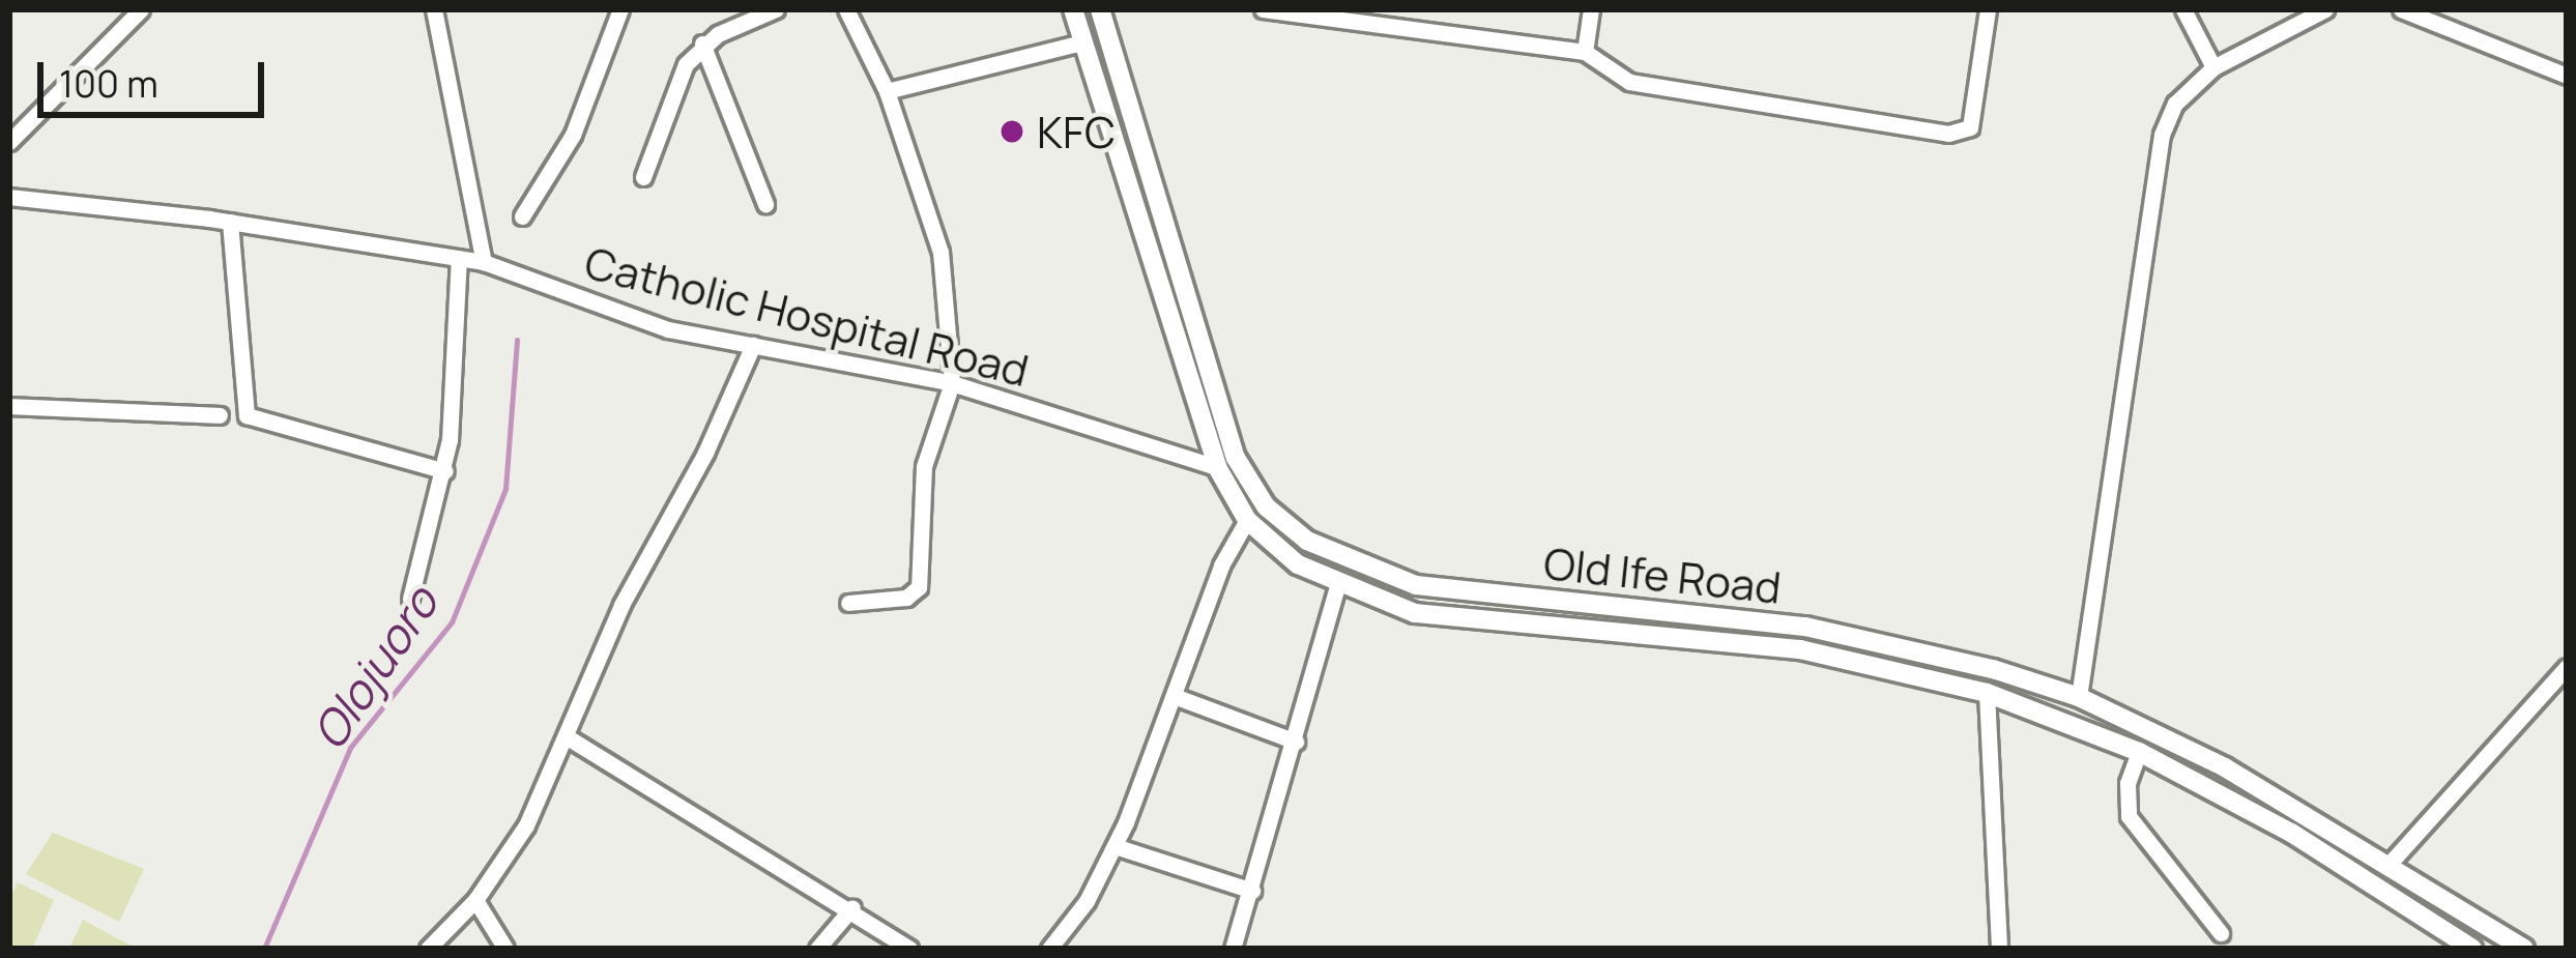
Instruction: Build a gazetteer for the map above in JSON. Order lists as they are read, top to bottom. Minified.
{"streets":{"main road":["Old Ife Road"],"street":["Catholic Hospital Road"]},"crossings":[["Catholic Hospital Road","Old Ife Road"]],"water":["Olojuoro"],"places":["KFC"],"scale_bar":"100 m"}
